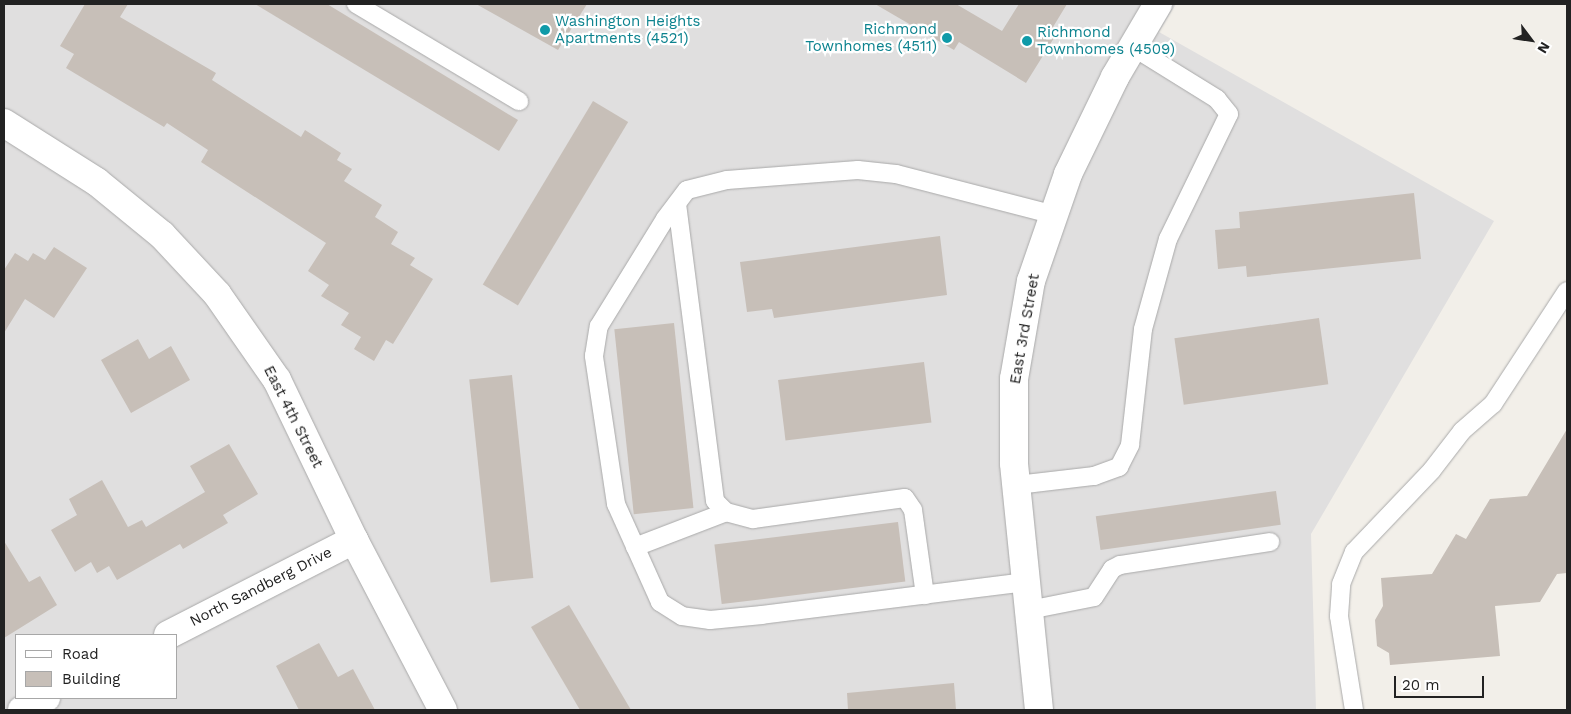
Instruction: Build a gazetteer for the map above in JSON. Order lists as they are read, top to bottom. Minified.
{"streets":{"street":["East 3rd Street","East 4th Street","North Sandberg Drive"]},"crossings":[["East 4th Street","North Sandberg Drive"]],"places":["Washington Heights Apartments (4521)","Richmond Townhomes (4511)","Richmond Townhomes (4509)"],"legend":["Road","Building"],"scale_bar":"20 m","north":"bottom right"}
